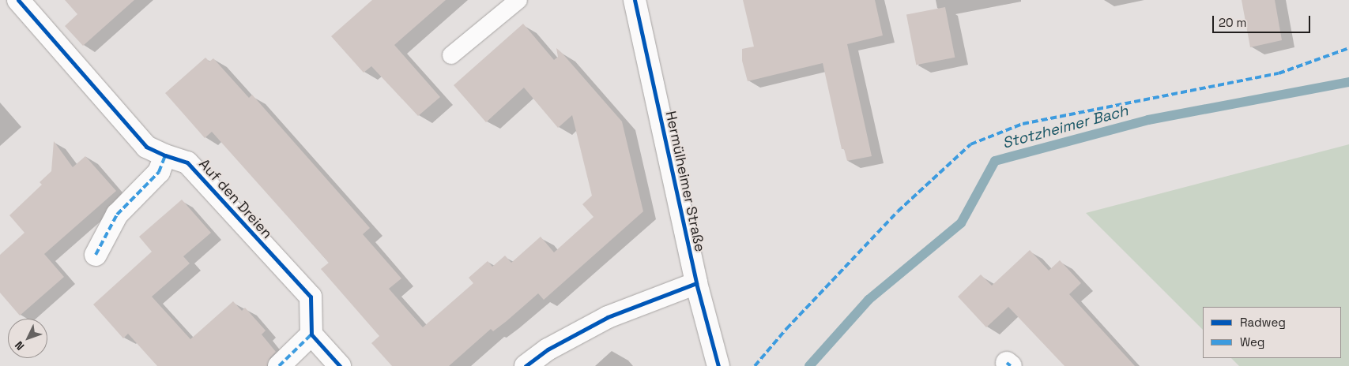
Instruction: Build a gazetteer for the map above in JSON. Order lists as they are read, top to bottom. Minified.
{"streets":{"street":["Hermülheimer Straße","Auf den Dreien"]},"water":["Stotzheimer Bach"],"legend":["Radweg","Weg"],"scale_bar":"20 m","north":"bottom left"}
